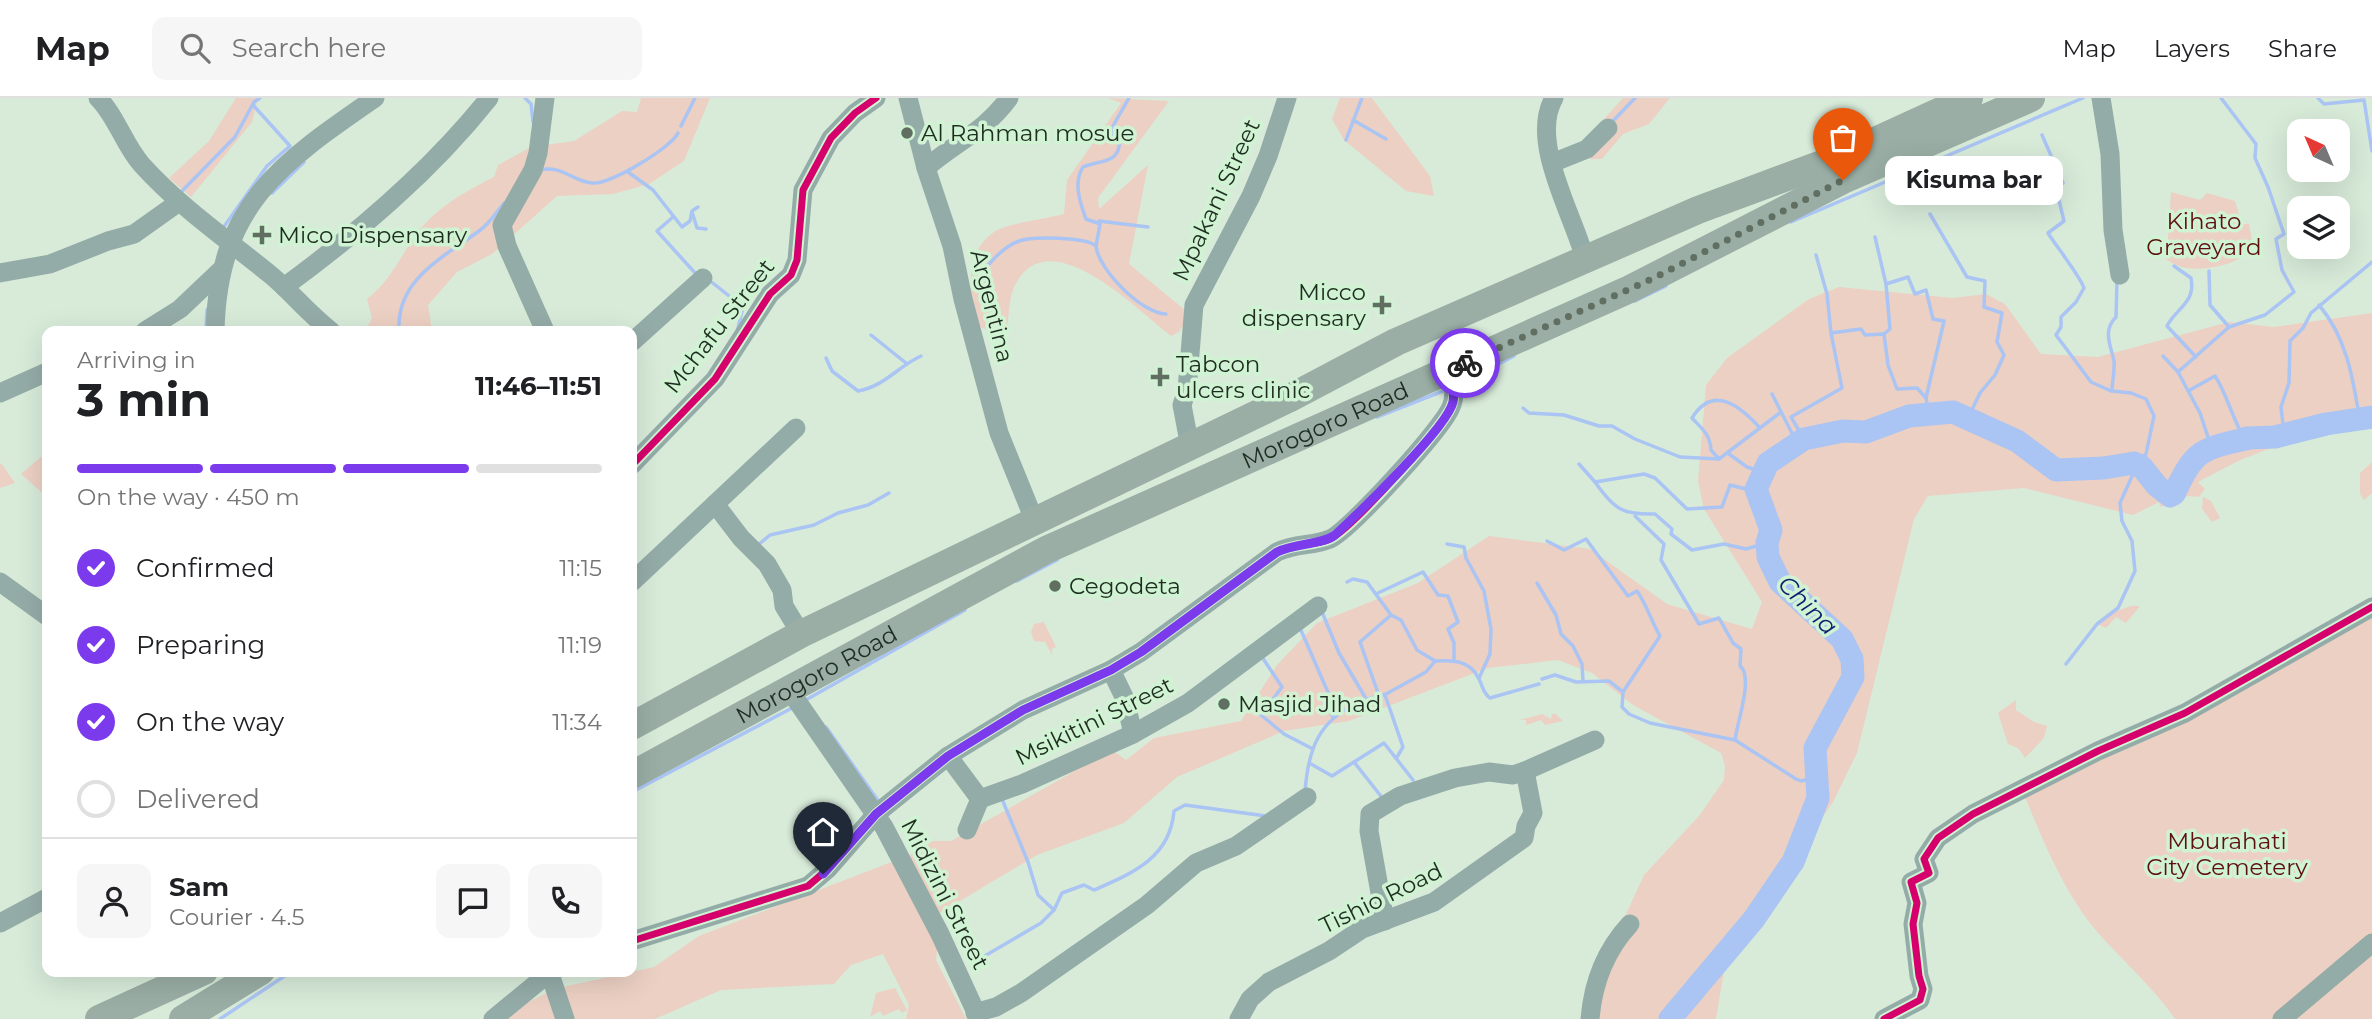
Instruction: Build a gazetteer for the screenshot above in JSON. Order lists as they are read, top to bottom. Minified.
{"streets":{"highway":["Morogoro Road"],"street":["Mpakani Street","Argentina","Mchafu Street","Msikitini Street","Midizini Street","Tishio Road"]},"crossings":[["Mpakani Street","Morogoro Road"],["Argentina","Morogoro Road"],["Morogoro Road","Midizini Street"]],"water":["China"],"parks":["Kihato Graveyard","Mburahati City Cemetery"],"places":{"other":["Al Rahman mosue","Kisuma bar","Cegodeta","Masjid Jihad"],"health":["Mico Dispensary","Micco dispensary","Tabcon ulcers clinic"]},"north":"top left","page":{"header":"Map","search":"Search here","nav":["Map","Layers","Share"],"bubble":"Kisuma bar","heading":["3 min","Arriving in","11:46–11:51"],"panel":["Sam","Courier · 4.5"],"bar":"On the way · 450 m","list":[["Confirmed","11:15"],["Preparing","11:19"],["On the way","11:34"],"Delivered"]}}
